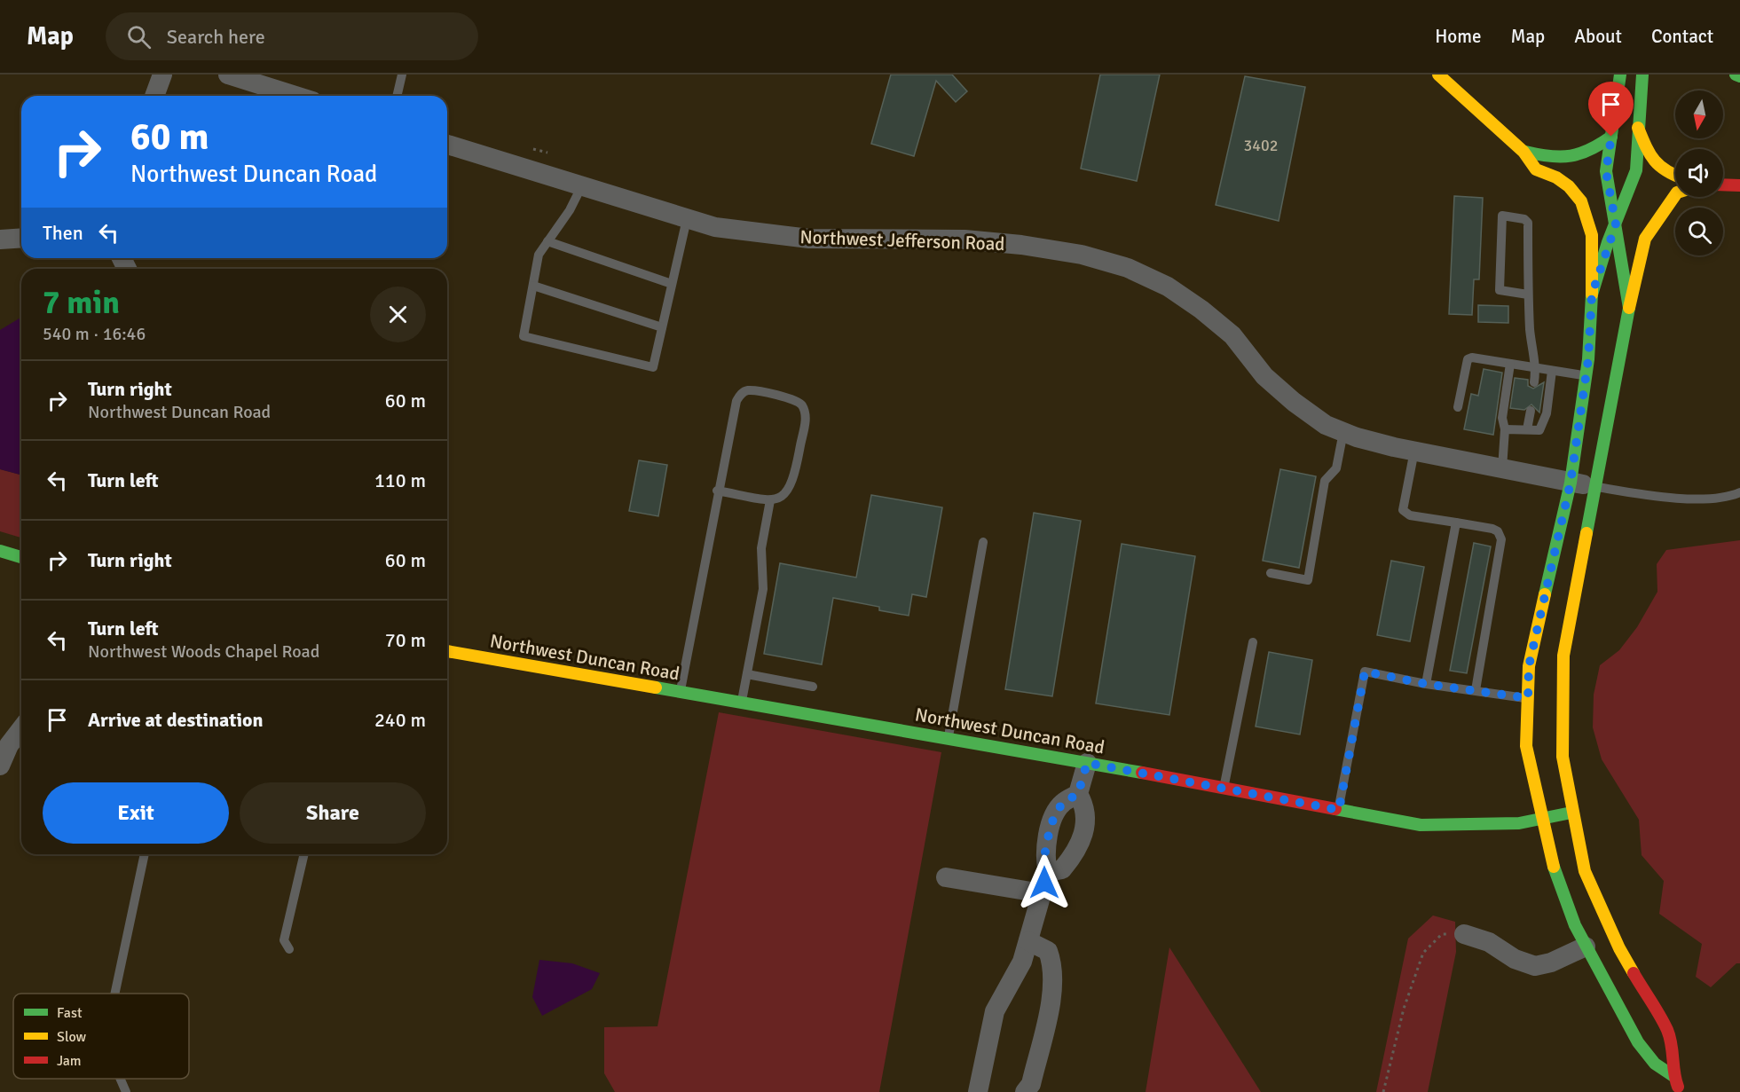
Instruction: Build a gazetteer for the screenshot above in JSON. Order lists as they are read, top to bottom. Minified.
{"streets":{"main road":["Northwest Duncan Road"],"street":["Northwest Jefferson Road"]},"house_numbers":["3402"],"legend":["Fast","Slow","Jam"],"north":"bottom","page":{"header":"Map","search":"Search here","nav":["Home","Map","About","Contact"],"turn":["60 m","Northwest Duncan Road"],"then":"Then","heading":["7 min","540 m · 16:46"],"list":[{"name":"Turn right","note":"Northwest Duncan Road","value":"60 m"},{"name":"Turn left","value":"110 m"},{"name":"Turn right","value":"60 m"},{"name":"Turn left","note":"Northwest Woods Chapel Road","value":"70 m"},{"name":"Arrive at destination","value":"240 m"}],"buttons":["Exit","Share"]}}
